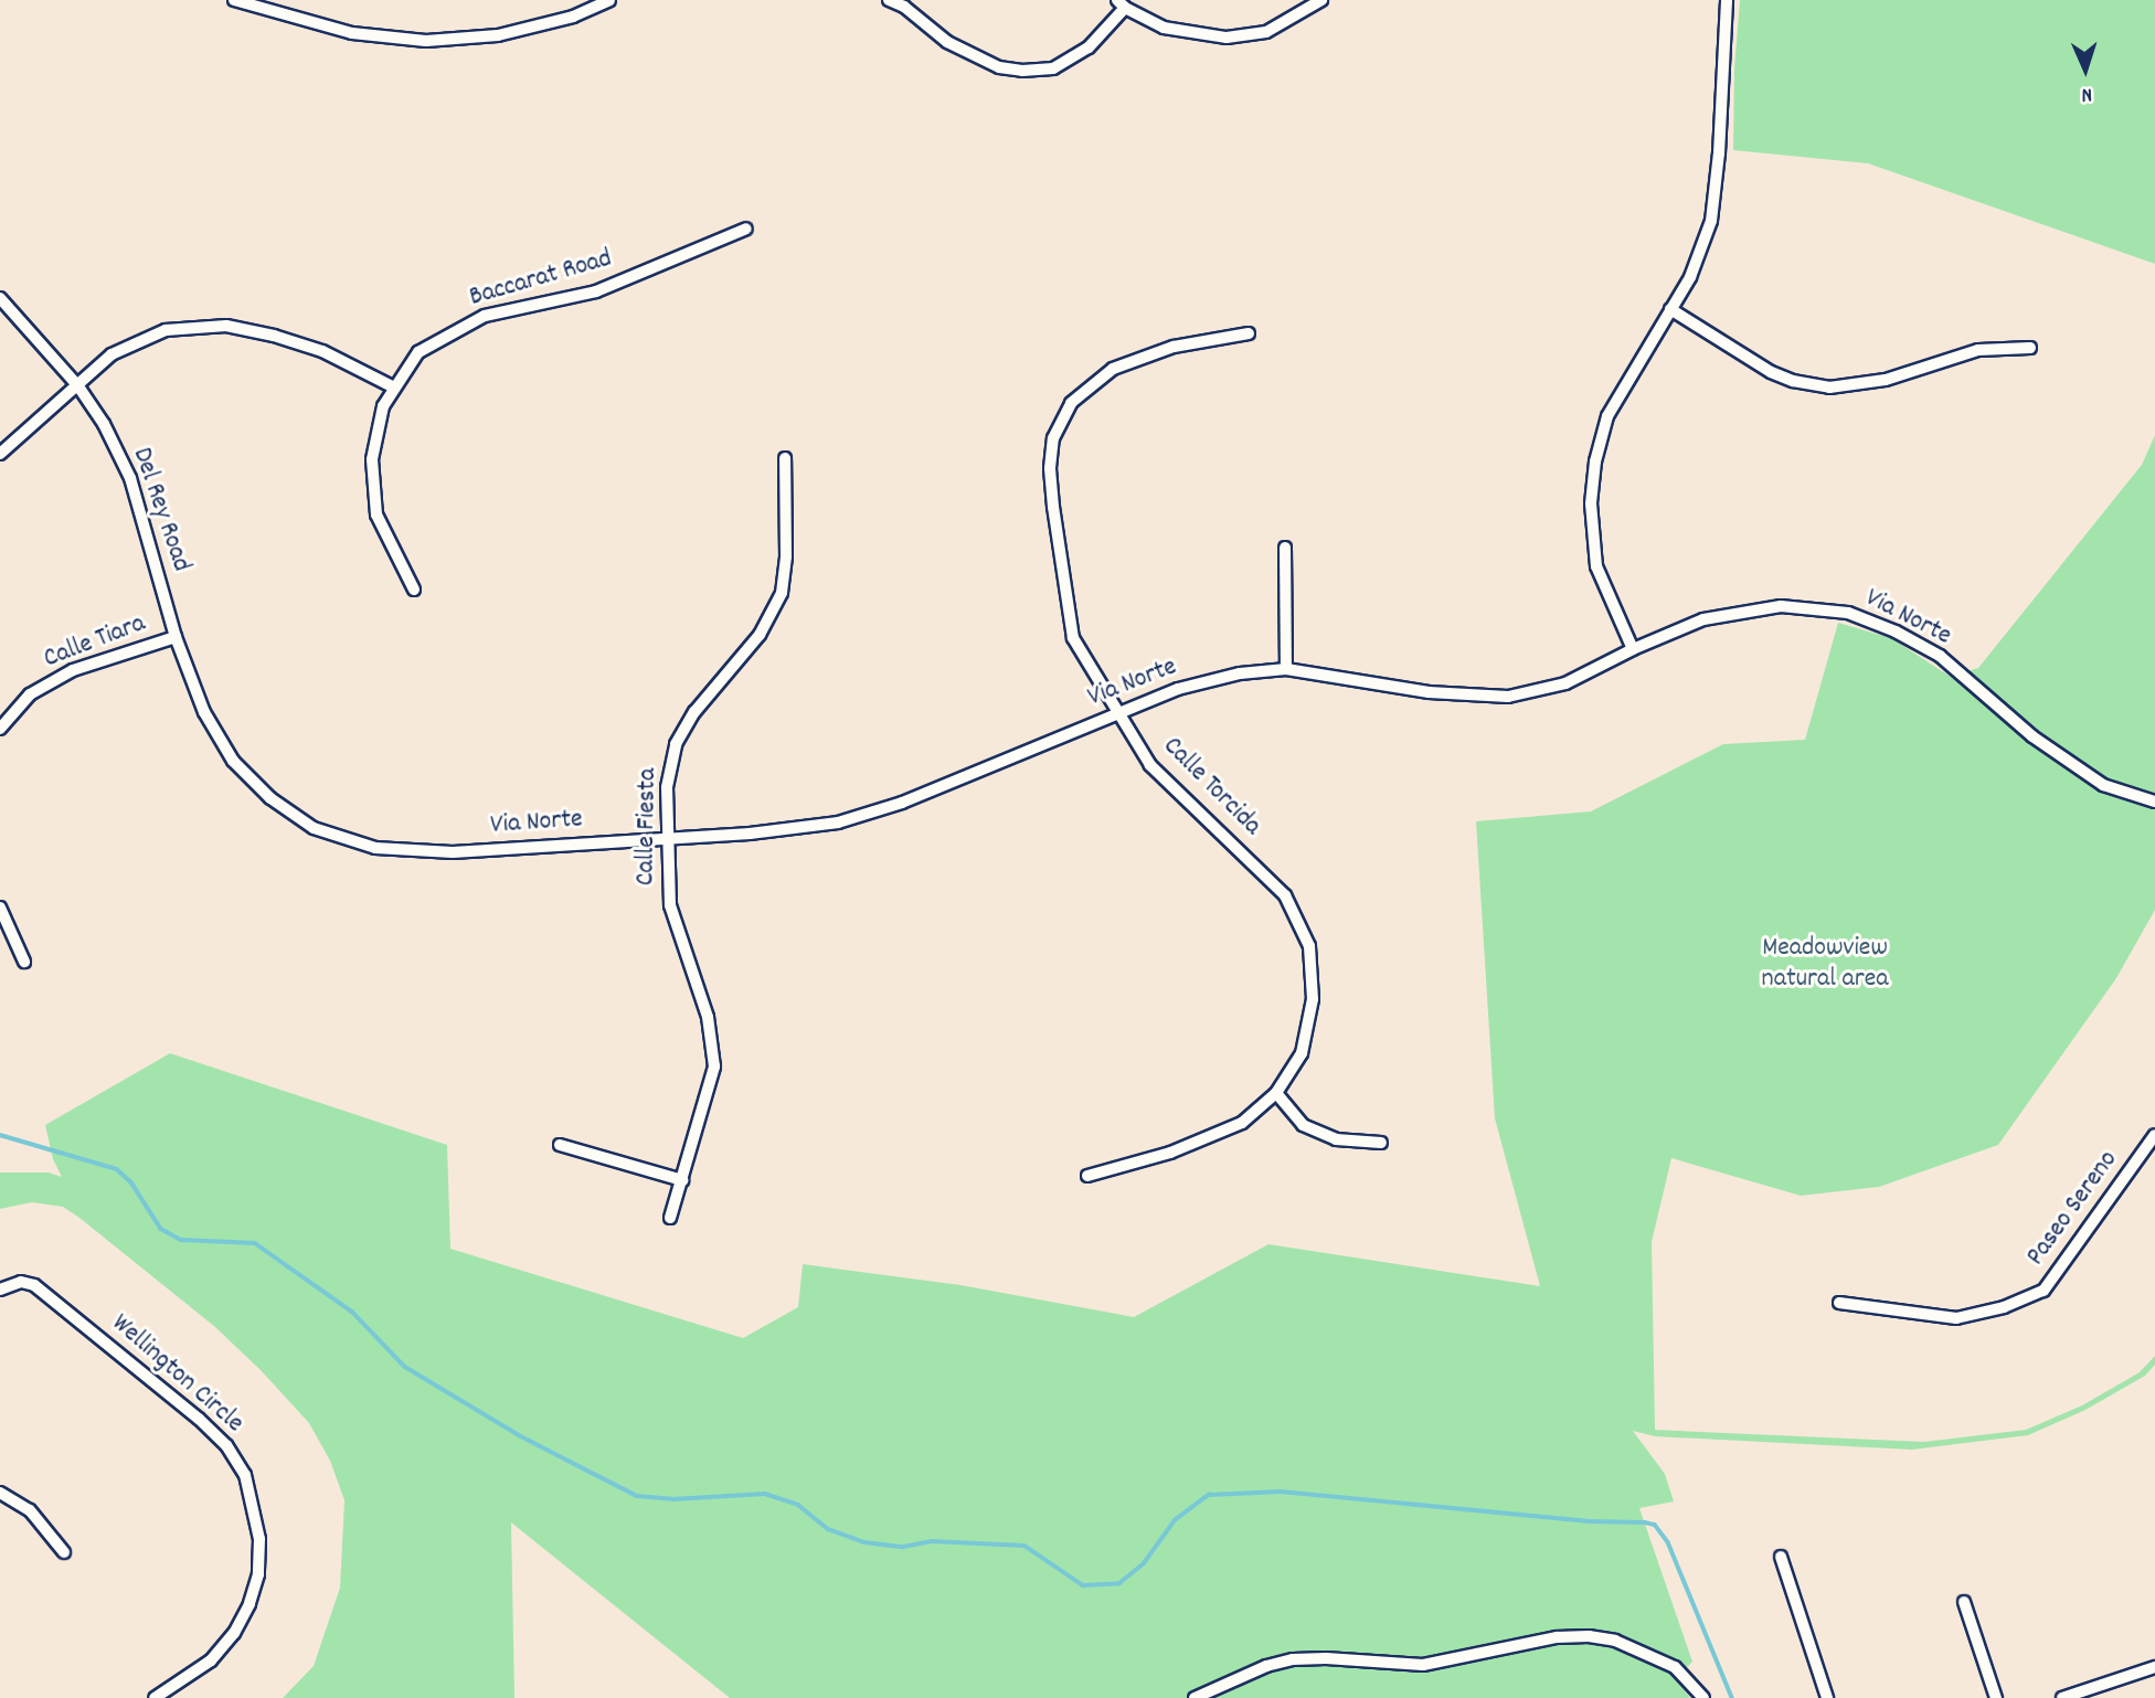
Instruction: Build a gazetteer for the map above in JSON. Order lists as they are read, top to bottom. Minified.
{"streets":{"street":["Baccarat Road","Del Rey Road","Via Norte","Calle Tiara","Calle Torcida","Calle Fiesta","Paseo Sereno","Wellington Circle"]},"crossings":[["Del Rey Road","Via Norte"],["Del Rey Road","Calle Tiara"],["Via Norte","Calle Tiara"],["Via Norte","Calle Torcida"],["Via Norte","Calle Fiesta"]],"parks":["Meadowview natural area"],"north":"bottom"}
